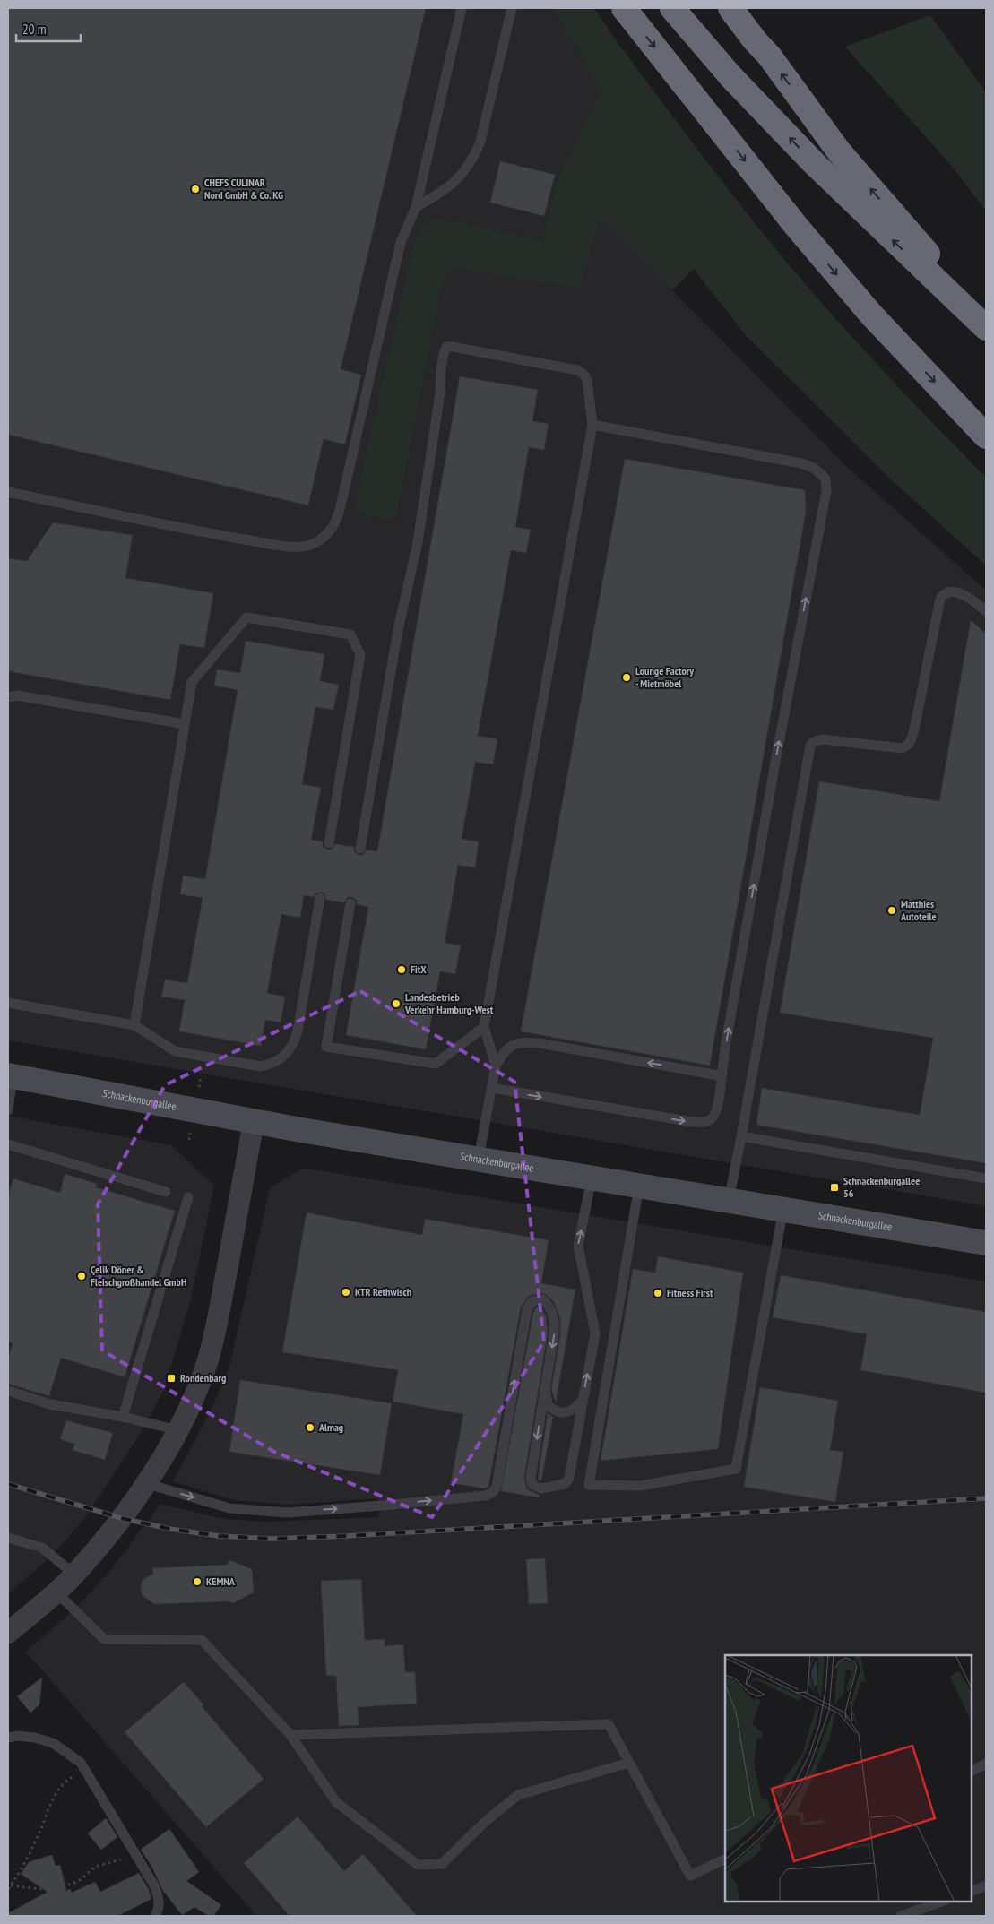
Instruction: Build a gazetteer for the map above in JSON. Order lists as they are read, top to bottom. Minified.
{"streets":{"main road":["Schnackenburgallee"]},"places":{"other":["CHEFS CULINAR Nord GmbH & Co. KG","Lounge Factory - Mietmöbel","Matthies Autoteile","FitX","Landesbetrieb Verkehr Hamburg-West","Çelik Döner & Fleischgroßhandel GmbH","KTR Rethwisch","Fitness First","Almag","KEMNA"],"transit":["Schnackenburgallee 56","Rondenbarg"]},"scale_bar":"20 m"}
